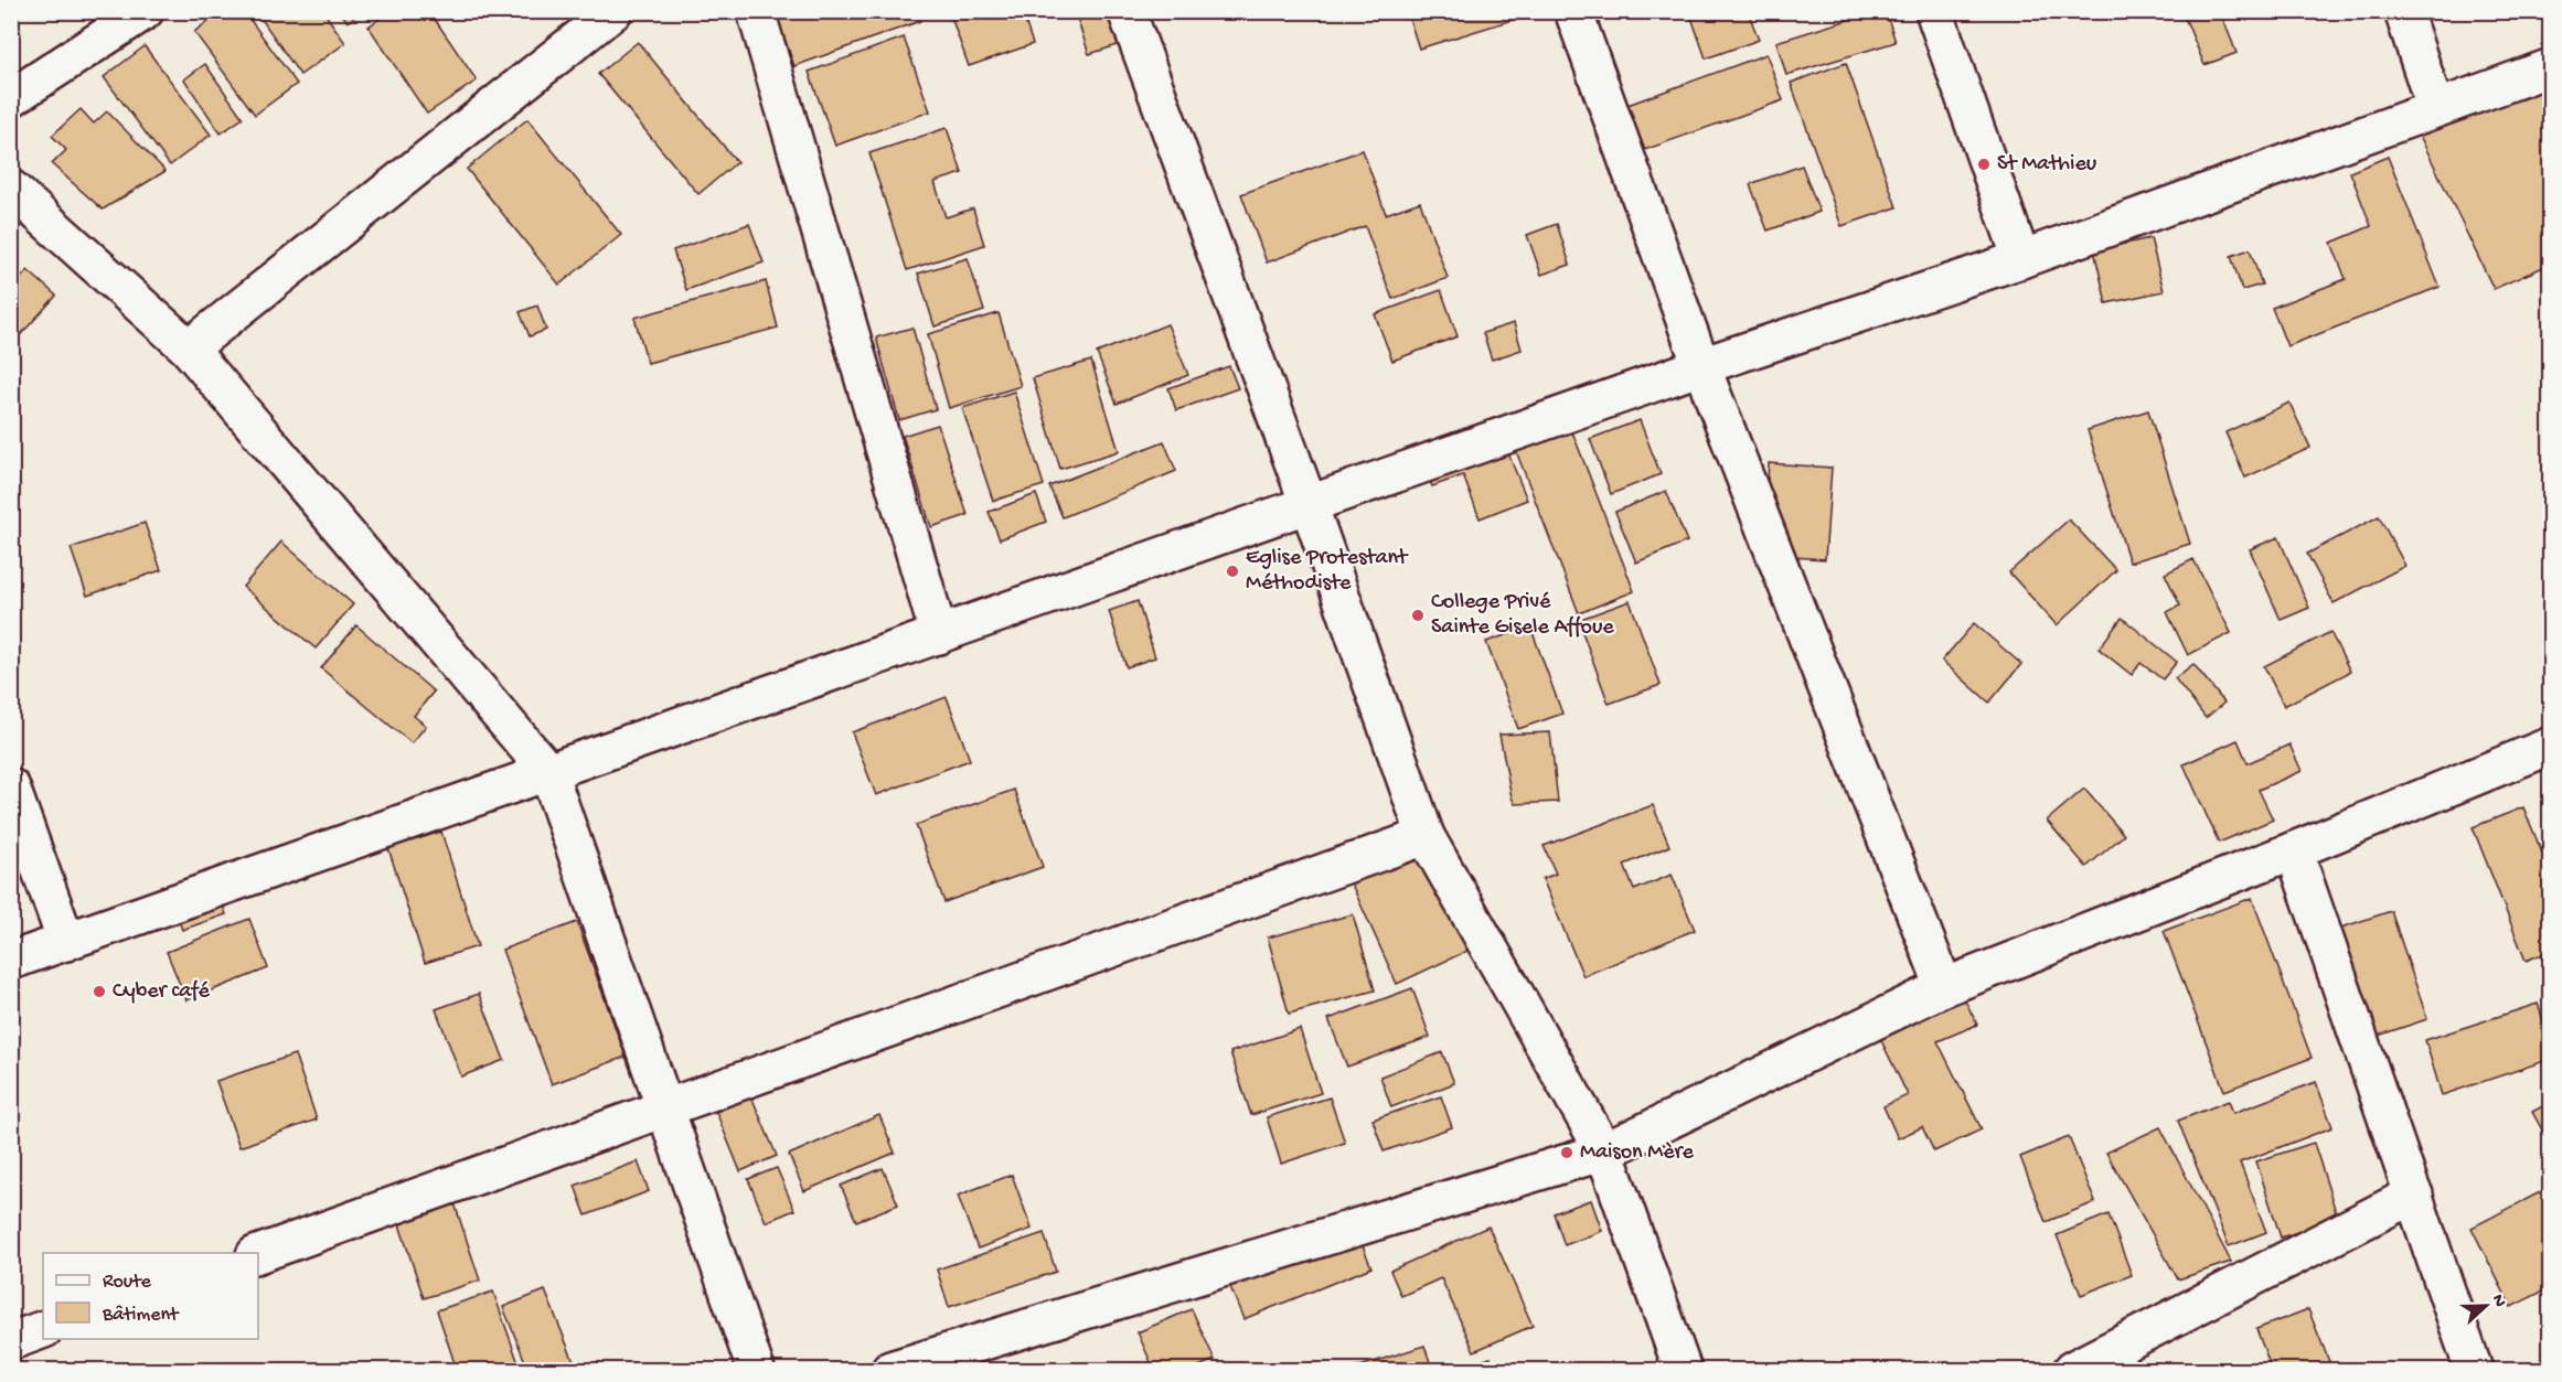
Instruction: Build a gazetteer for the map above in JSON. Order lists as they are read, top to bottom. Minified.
{"places":["St Mathieu","Eglise Protestant Méthodiste","College Privé Sainte Gisele Affoue","Cyber café","Maison Mère"],"legend":["Route","Bâtiment"],"north":"right"}
